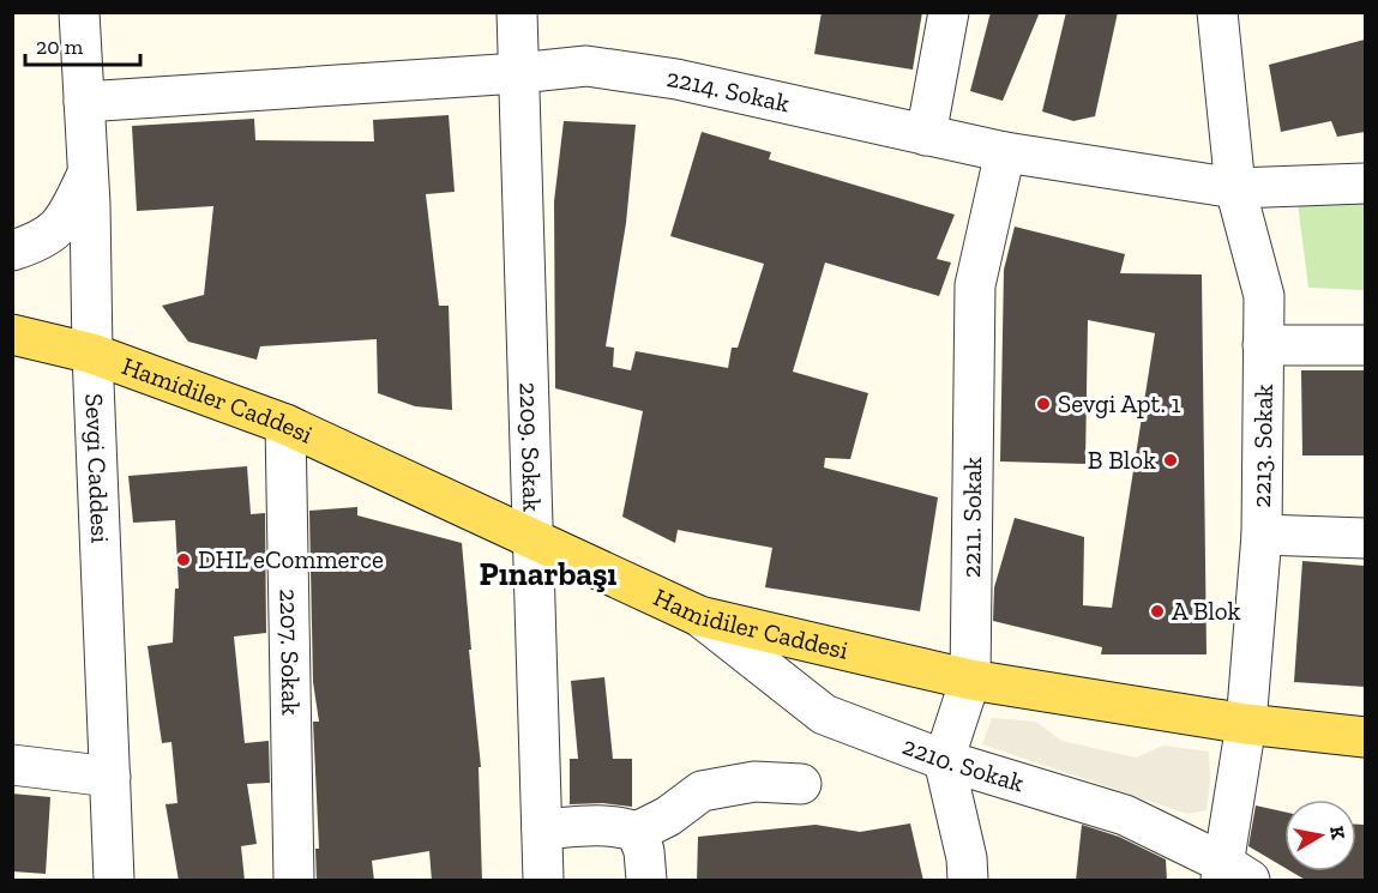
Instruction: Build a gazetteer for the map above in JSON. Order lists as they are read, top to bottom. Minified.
{"streets":{"main road":["Hamidiler Caddesi"],"street":["2214. Sokak","2209. Sokak","2213. Sokak","Sevgi Caddesi","2211. Sokak","2207. Sokak","2210. Sokak"]},"crossings":[["2214. Sokak","2209. Sokak"],["2214. Sokak","2213. Sokak"],["2214. Sokak","Sevgi Caddesi"],["2214. Sokak","2211. Sokak"],["Hamidiler Caddesi","2209. Sokak"],["Hamidiler Caddesi","2213. Sokak"],["Hamidiler Caddesi","Sevgi Caddesi"],["Hamidiler Caddesi","2211. Sokak"],["Hamidiler Caddesi","2207. Sokak"],["Hamidiler Caddesi","2210. Sokak"],["2213. Sokak","2210. Sokak"],["2211. Sokak","2210. Sokak"]],"districts":["Pınarbaşı"],"places":["Sevgi Apt. 1","B Blok","DHL eCommerce","A Blok"],"scale_bar":"20 m","north":"right"}
